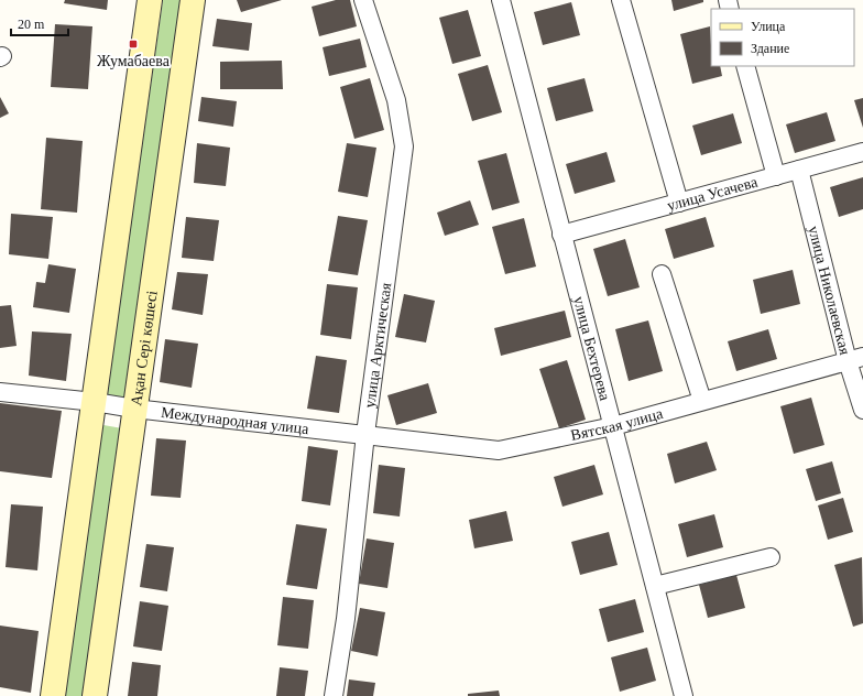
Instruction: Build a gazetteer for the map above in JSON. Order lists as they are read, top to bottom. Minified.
{"streets":{"street":["улица Усачева","улица Николаевская","улица Арктическая","Ақан Сері көшесі","улица Бехтерева","Международная улица","Вятская улица"]},"crossings":[["улица Усачева","улица Николаевская"],["улица Усачева","улица Бехтерева"],["улица Николаевская","Вятская улица"],["улица Арктическая","Международная улица"],["улица Арктическая","Вятская улица"],["Ақан Сері көшесі","Международная улица"],["улица Бехтерева","Вятская улица"],["Международная улица","Вятская улица"]],"places":{"transit":["Жумабаева"]},"legend":["Улица","Здание"],"scale_bar":"20 m"}
